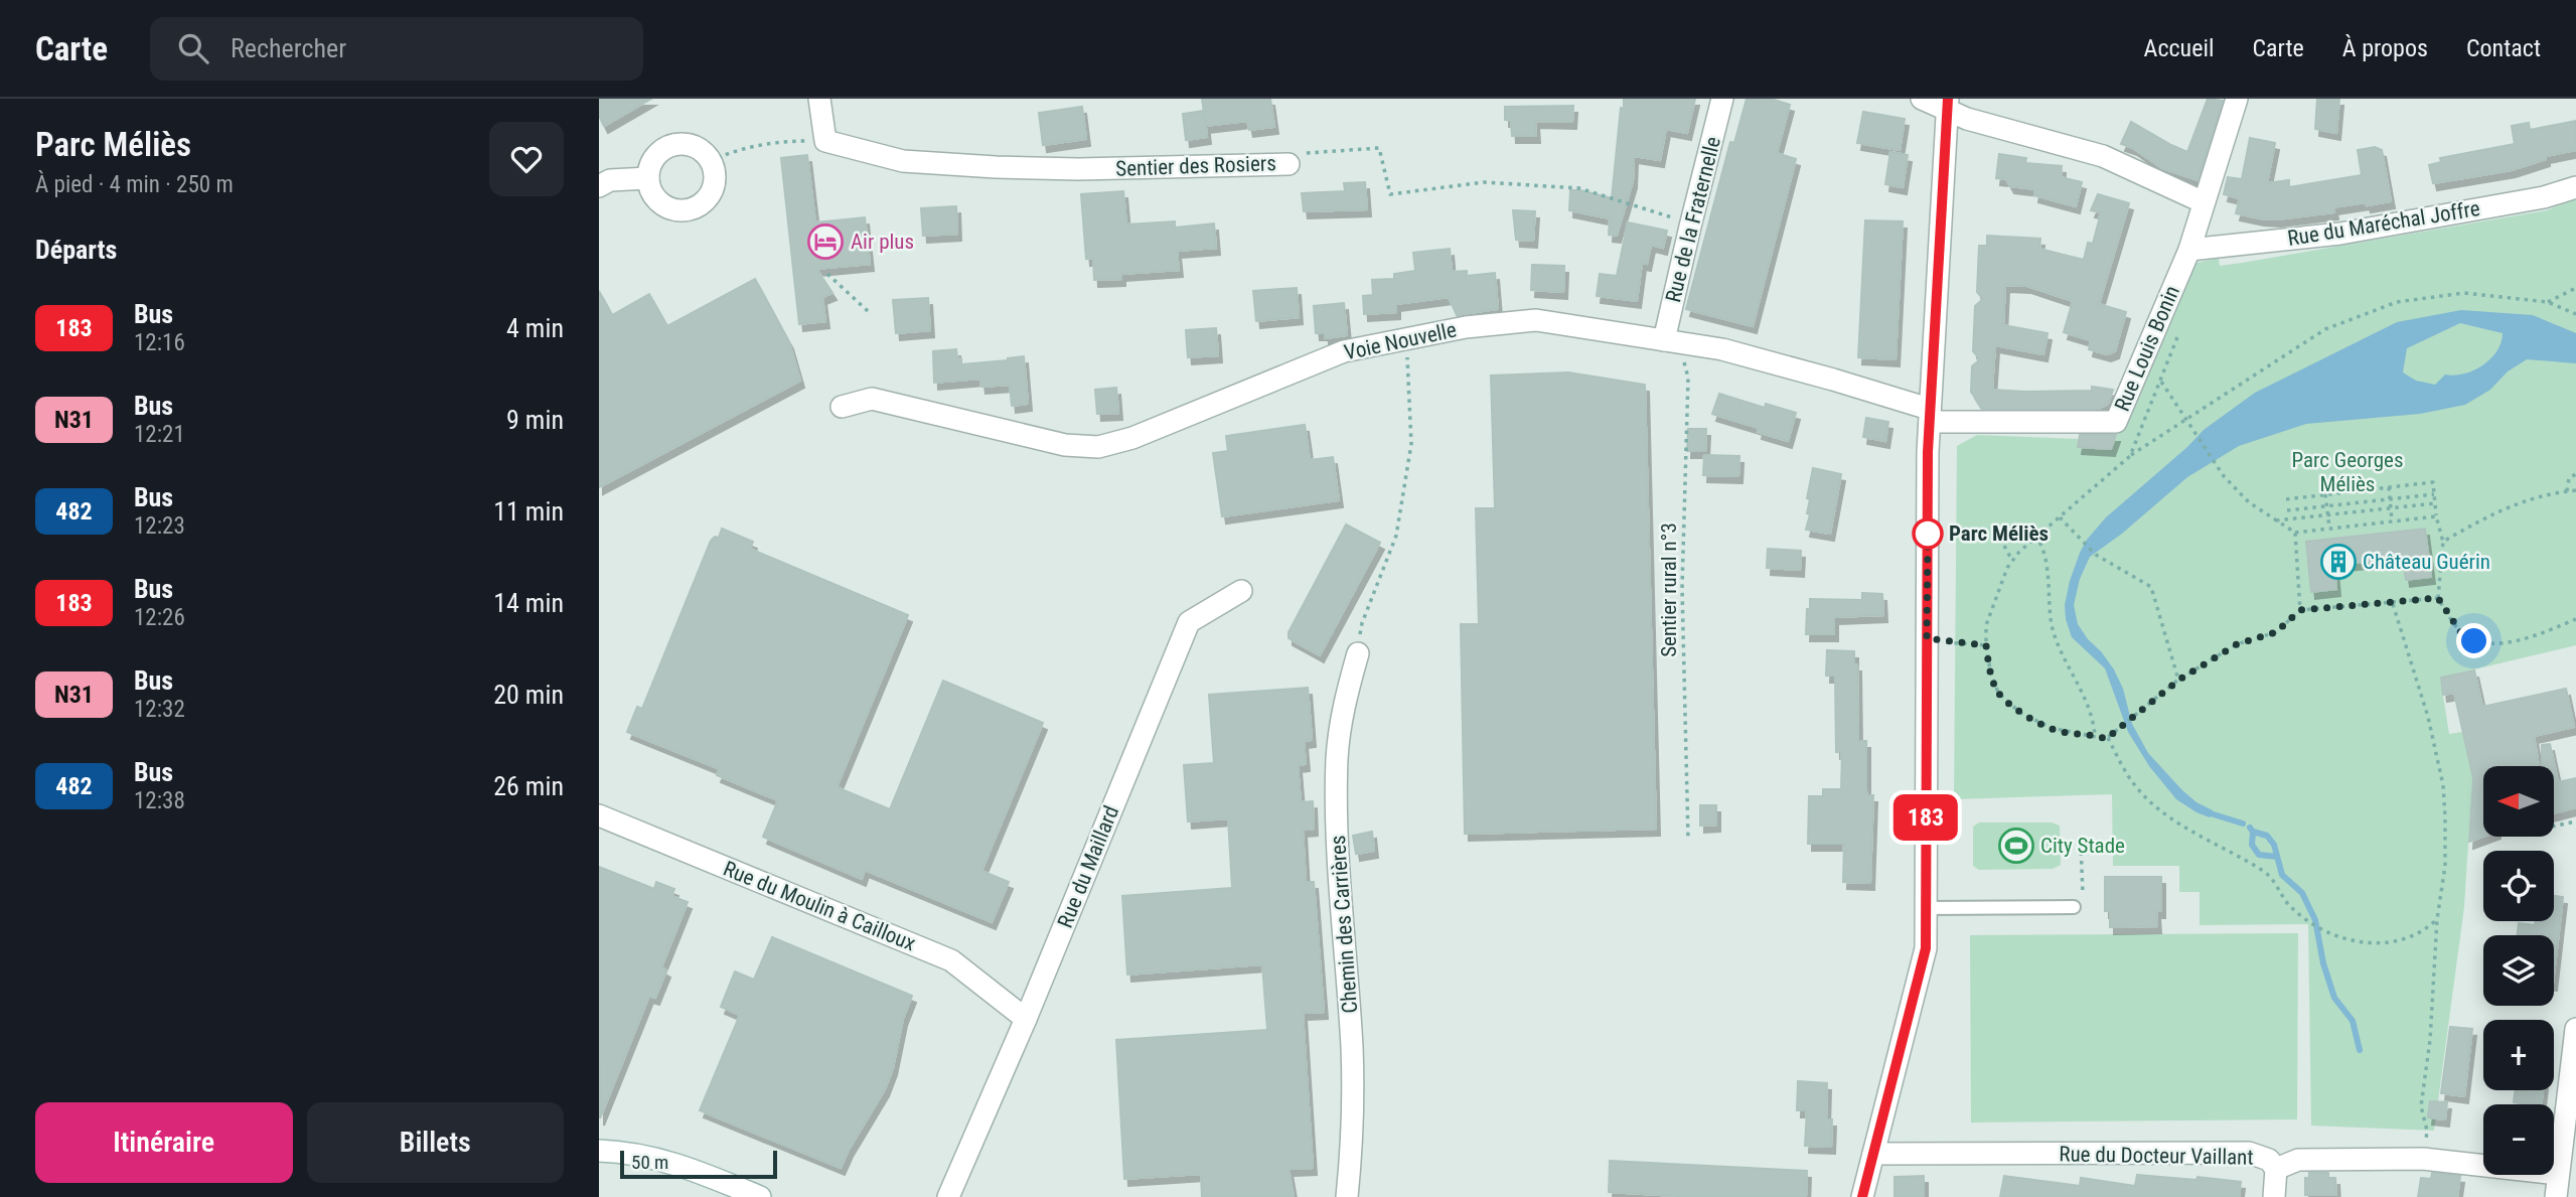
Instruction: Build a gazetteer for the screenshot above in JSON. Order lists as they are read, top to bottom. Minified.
{"streets":{"street":["Sentier des Rosiers","Rue de la Fraternelle","Rue du Maréchal Joffre","Voie Nouvelle","Rue Louis Bonin","Rue du Maillard","Rue du Moulin à Cailloux","Chemin des Carrières","Rue du Docteur Vaillant"],"path":["Sentier rural n°3"]},"crossings":[["Sentier des Rosiers","Rue de la Fraternelle"],["Rue de la Fraternelle","Voie Nouvelle"],["Rue de la Fraternelle","Sentier rural n°3"],["Rue du Maréchal Joffre","Rue Louis Bonin"],["Voie Nouvelle","Rue Louis Bonin"],["Voie Nouvelle","Sentier rural n°3"],["Rue du Maillard","Rue du Moulin à Cailloux"]],"parks":["Parc Georges Méliès"],"places":{"hotel":["Air plus"],"other":["Parc Méliès"],"building":["Château Guérin"],"sports":["City Stade"]},"lines":["bus line 183"],"scale_bar":"50 m","north":"left","page":{"header":"Carte","search":"Rechercher","nav":["Accueil","Carte","À propos","Contact"],"heading":[["Parc Méliès","À pied · 4 min · 250 m"],"Départs"],"on_map":"183","list":[{"mark":"183","name":"Bus","note":"12:16","value":"4 min"},{"mark":"N31","name":"Bus","note":"12:21","value":"9 min"},{"mark":"482","name":"Bus","note":"12:23","value":"11 min"},{"mark":"183","name":"Bus","note":"12:26","value":"14 min"},{"mark":"N31","name":"Bus","note":"12:32","value":"20 min"},{"mark":"482","name":"Bus","note":"12:38","value":"26 min"}],"map_buttons":["+","−"],"buttons":["Itinéraire","Billets"],"scale":"50 m"}}
